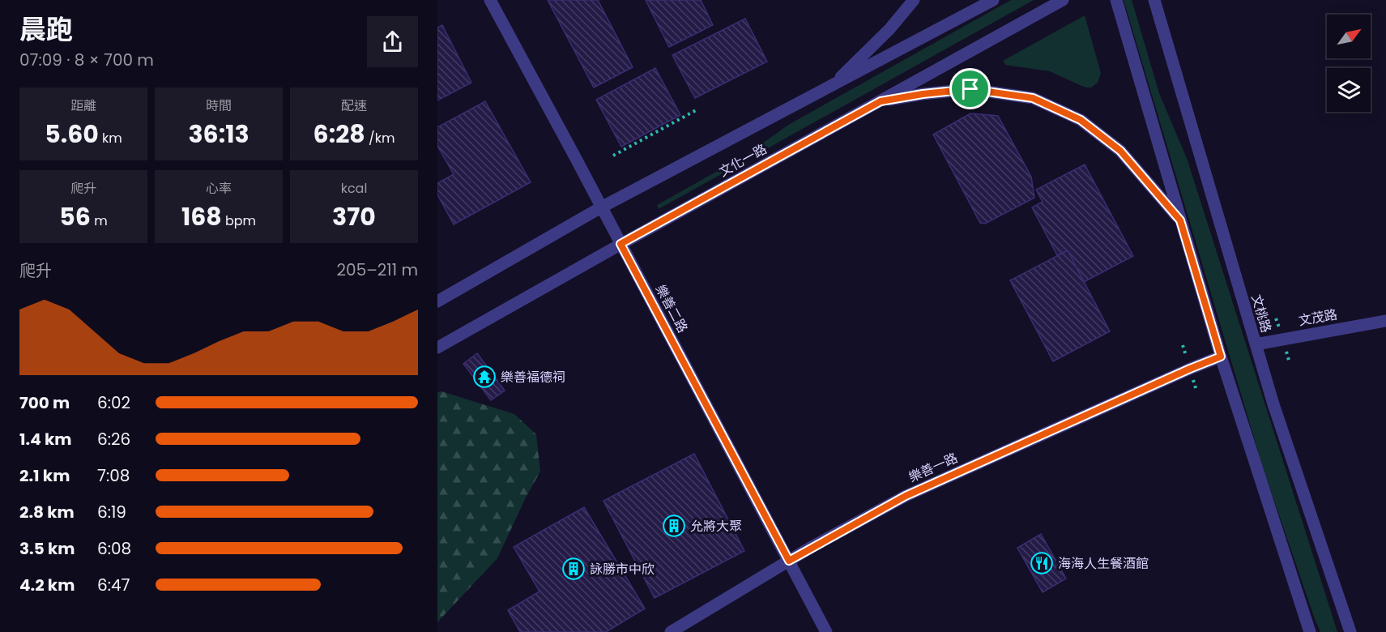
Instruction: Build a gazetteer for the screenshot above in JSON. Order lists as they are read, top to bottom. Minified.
{"streets":{"street":["文化一路","樂善二路","文桃路","文茂路","樂善一路"]},"crossings":[["文化一路","樂善二路"],["樂善二路","樂善一路"],["文桃路","文茂路"]],"places":{"temple":["樂善福德祠"],"building":["允將大聚","詠勝市中欣"],"restaurant":["海海人生餐酒館"]},"north":"top right","page":{"heading":["晨跑","07:09 · 8 × 700 m"],"stats":[["距離","5.60 km"],["時間","36:13"],["配速","6:28 /km"],["爬升","56 m"],["心率","168 bpm"],["kcal","370"]],"chart":["爬升","205–211 m"],"list":[{"name":"700 m","note":"6:02"},{"name":"1.4 km","note":"6:26"},{"name":"2.1 km","note":"7:08"},{"name":"2.8 km","note":"6:19"},{"name":"3.5 km","note":"6:08"},{"name":"4.2 km","note":"6:47"}]}}
